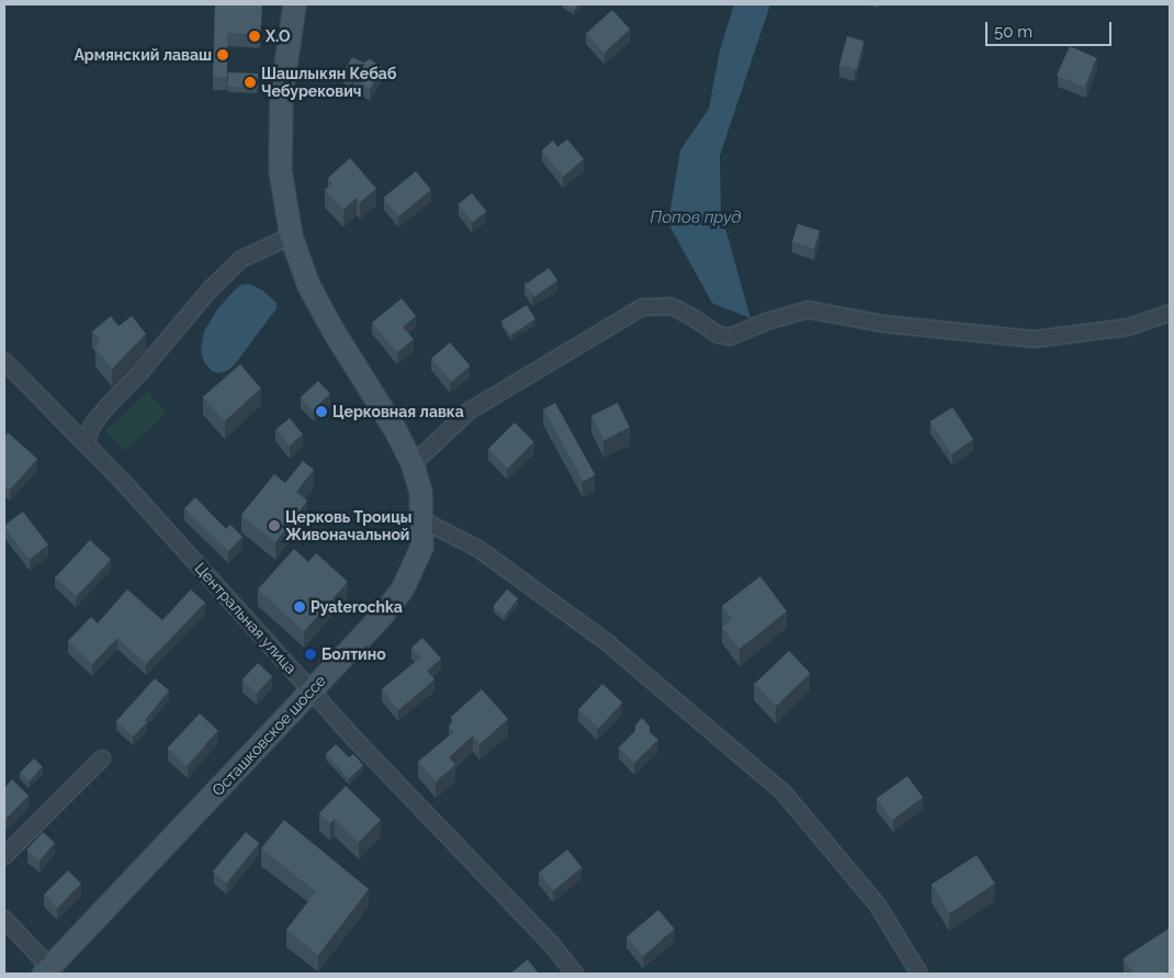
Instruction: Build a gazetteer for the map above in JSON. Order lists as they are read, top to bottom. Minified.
{"streets":{"main road":["Осташковское шоссе"],"street":["Центральная улица"]},"crossings":[["Центральная улица","Осташковское шоссе"]],"water":["Попов пруд"],"places":["X.O","Армянский лаваш","Шашлыкян Кебаб Чебурекович","Церковная лавка","Церковь Троицы Живоначальной","Pyaterochka","Болтино"],"scale_bar":"50 m"}
